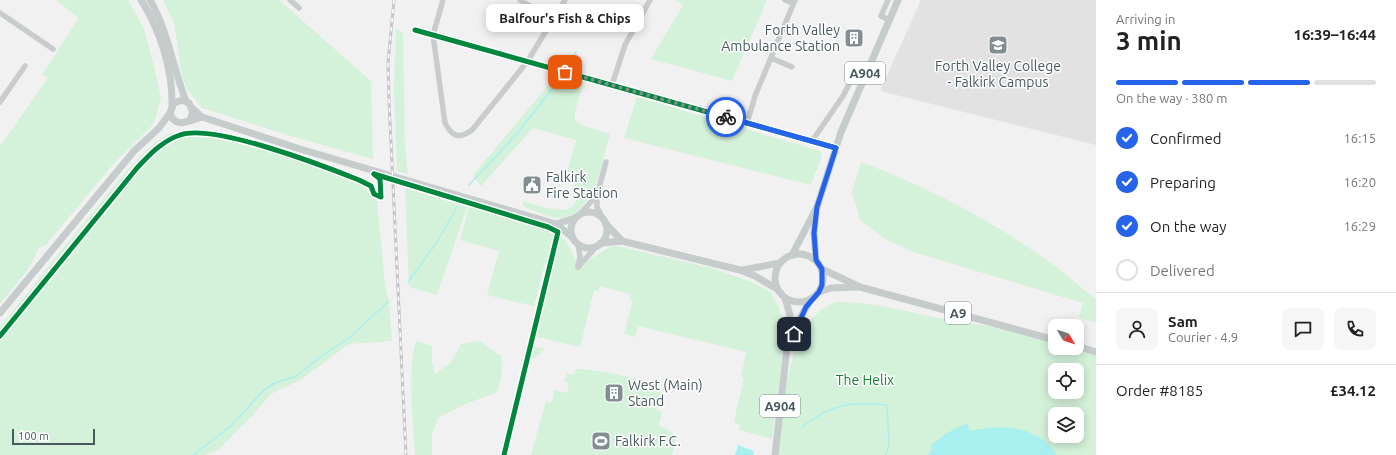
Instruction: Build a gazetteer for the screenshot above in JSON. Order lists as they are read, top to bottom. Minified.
{"streets":{"main road":["A904","A9"]},"crossings":[["A904","A9"]],"parks":["The Helix"],"places":{"building":["Forth Valley Ambulance Station","West (Main) Stand"],"school or university":["Forth Valley College - Falkirk Campus"],"other":["Balfour's Fish & Chips"],"public building":["Falkirk Fire Station"],"sports":["Falkirk F.C."]},"scale_bar":"100 m","north":"bottom right","page":{"heading":["3 min","Arriving in","16:39–16:44"],"panel":["Sam","Courier · 4.9","Order #8185","£34.12"],"bubble":"Balfour's Fish & Chips","bar":"On the way · 380 m","list":[["Confirmed","16:15"],["Preparing","16:20"],["On the way","16:29"],"Delivered"],"scale":"100 m"}}
